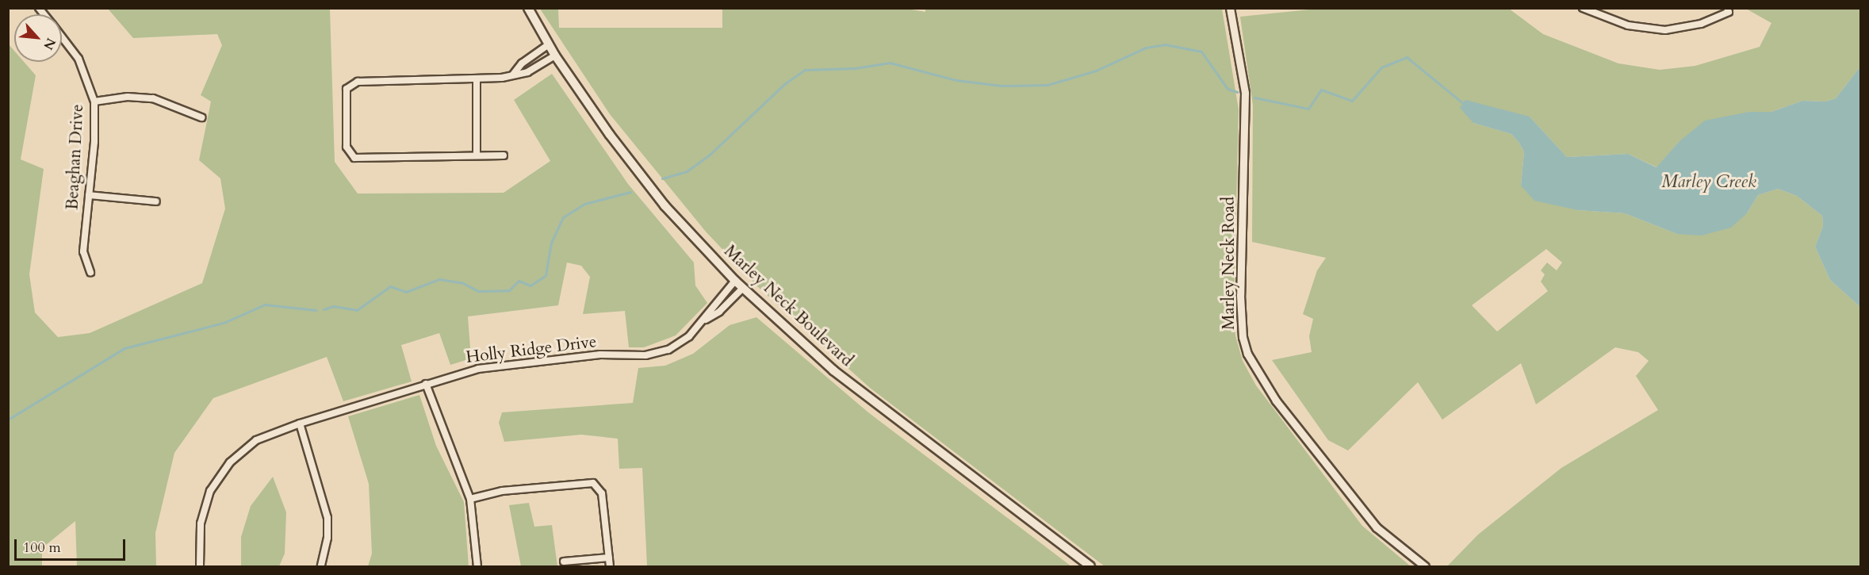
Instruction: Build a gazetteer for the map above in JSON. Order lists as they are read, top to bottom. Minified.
{"streets":{"main road":["Marley Neck Boulevard"],"street":["Beaghan Drive","Marley Neck Road","Holly Ridge Drive"]},"crossings":[["Marley Neck Boulevard","Holly Ridge Drive"]],"water":["Marley Creek"],"scale_bar":"100 m","north":"bottom right"}
